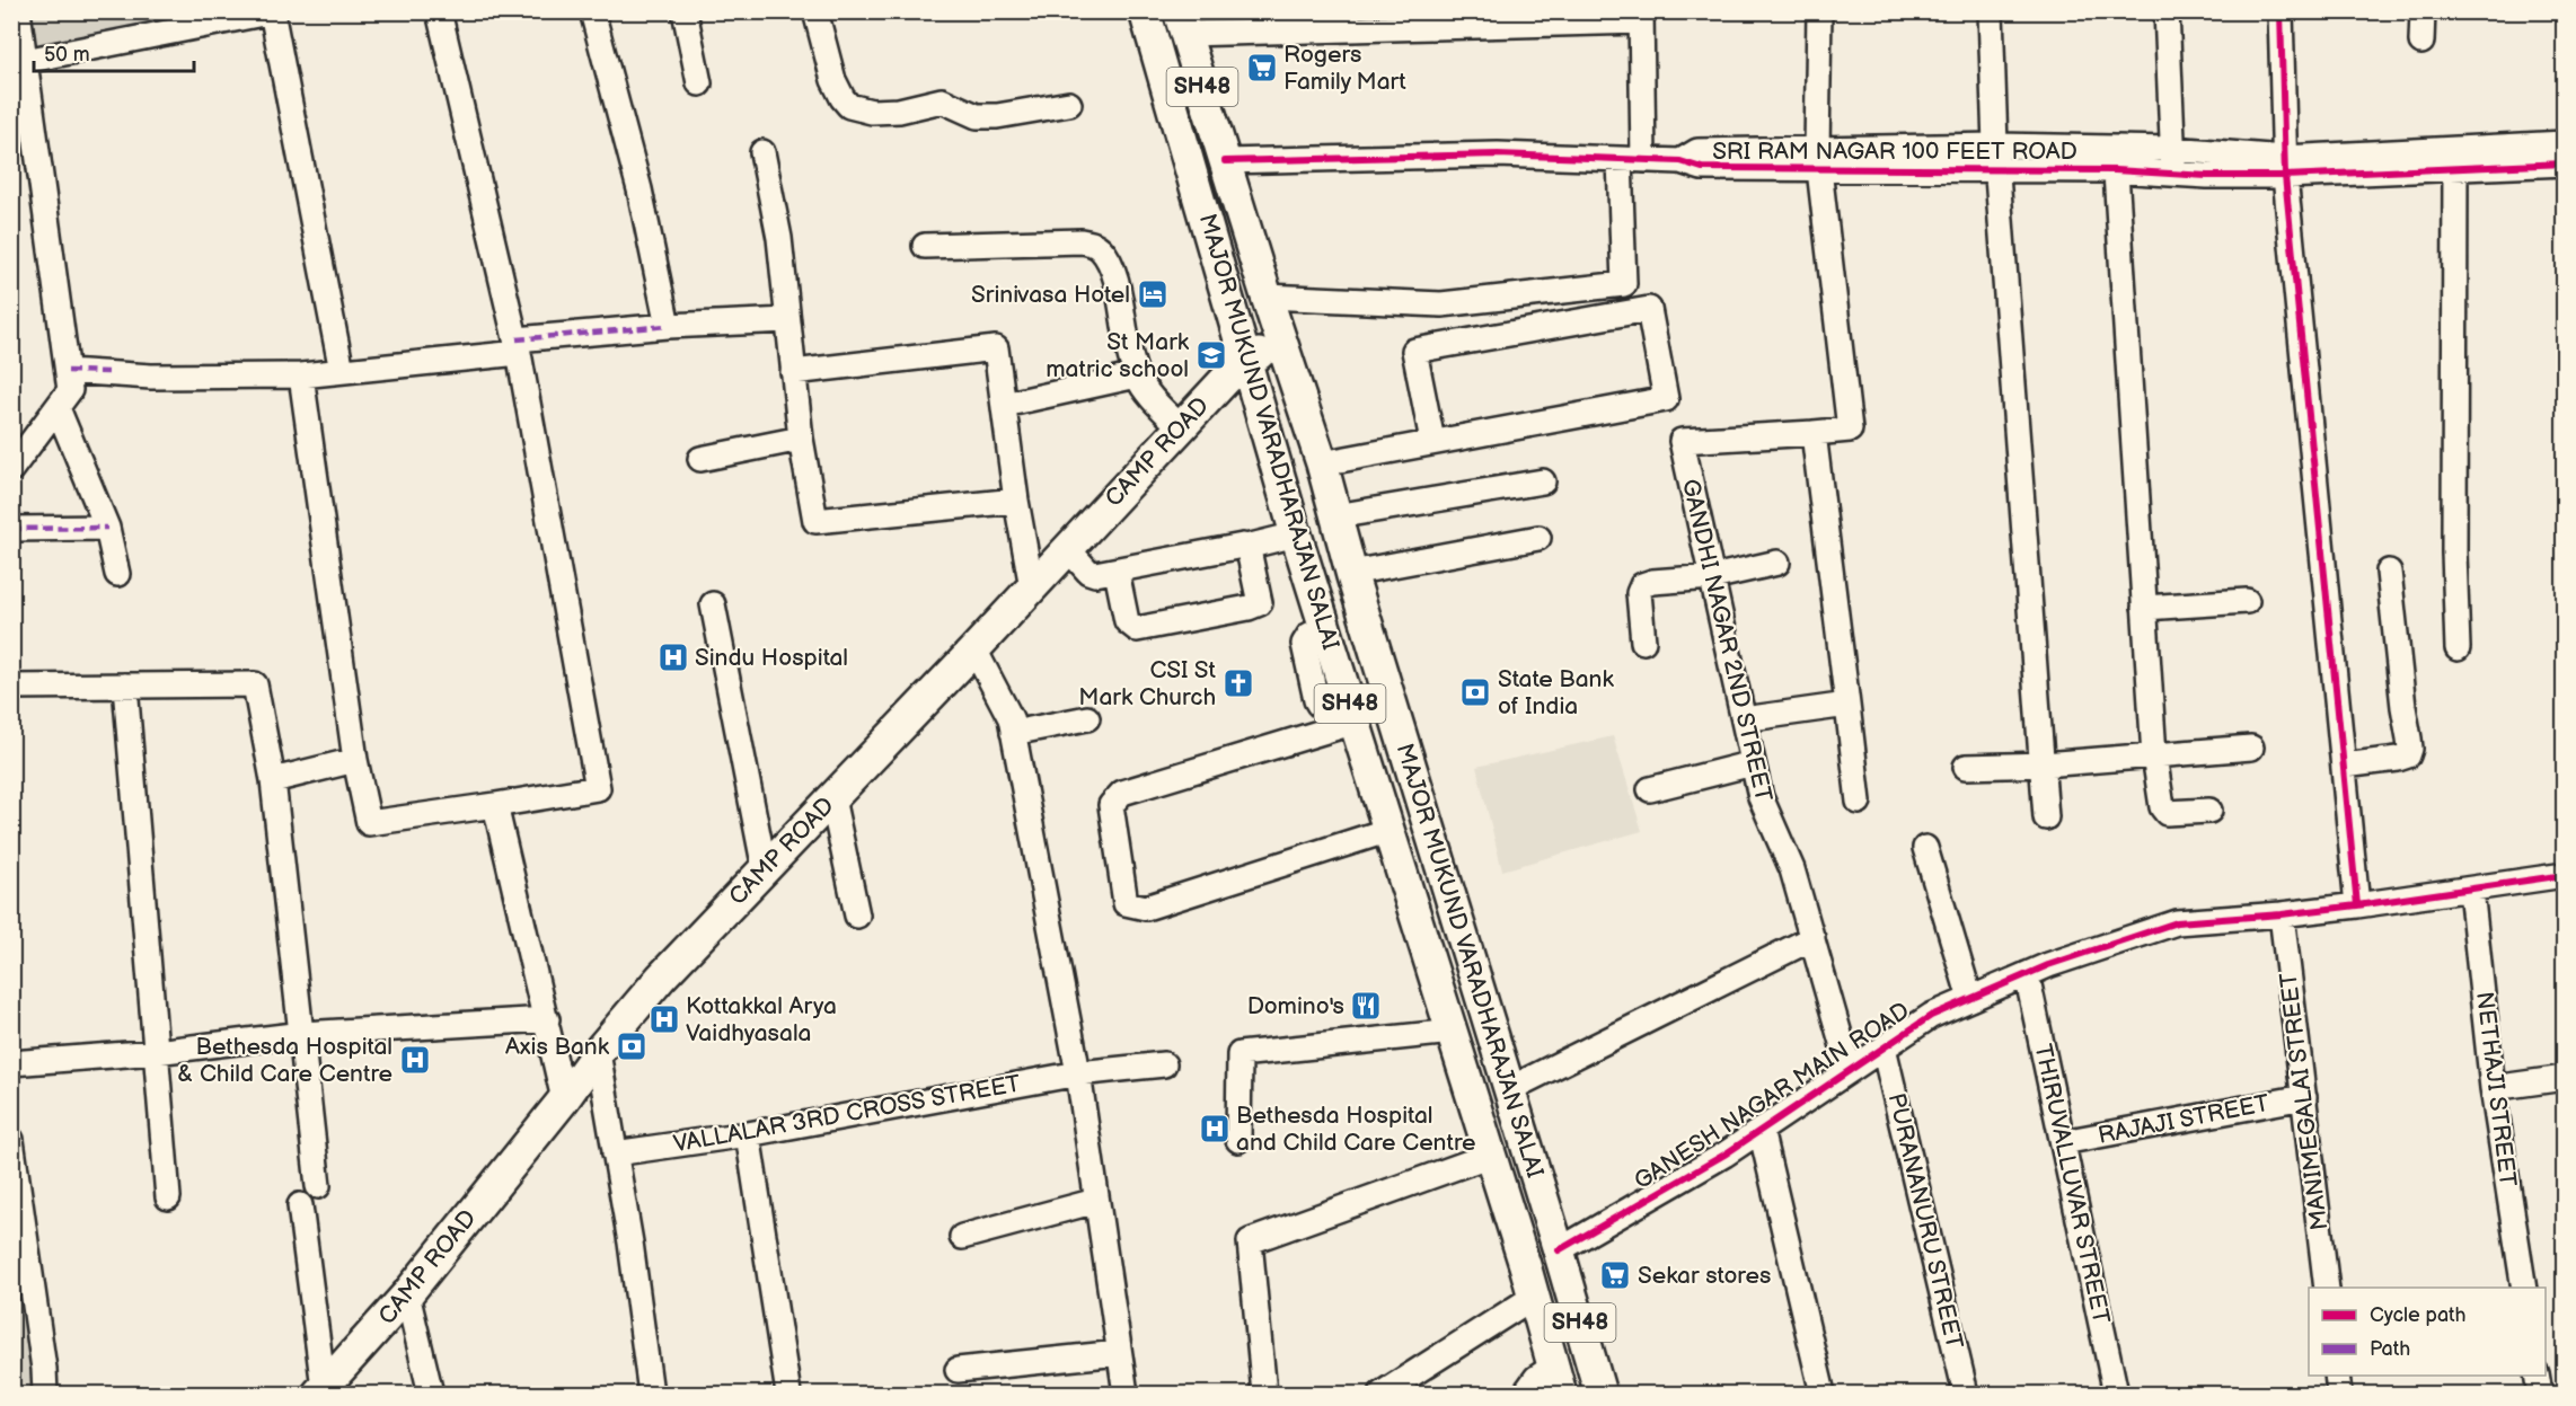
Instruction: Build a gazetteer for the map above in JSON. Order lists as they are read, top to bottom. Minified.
{"streets":{"main road":["SH48","MAJOR MUKUND VARADHARAJAN SALAI","CAMP ROAD"],"street":["SRI RAM NAGAR 100 FEET ROAD","GANDHI NAGAR 2ND STREET","NETHAJI STREET","GANESH NAGAR MAIN ROAD","MANIMEGALAI STREET","VALLALAR 3RD CROSS STREET","RAJAJI STREET","THIRUVALLUVAR STREET","PURANANURU STREET"]},"crossings":[["SH48","MAJOR MUKUND VARADHARAJAN SALAI"],["SH48","GANESH NAGAR MAIN ROAD"],["SRI RAM NAGAR 100 FEET ROAD","MAJOR MUKUND VARADHARAJAN SALAI"],["MAJOR MUKUND VARADHARAJAN SALAI","CAMP ROAD"],["MAJOR MUKUND VARADHARAJAN SALAI","GANESH NAGAR MAIN ROAD"],["GANDHI NAGAR 2ND STREET","GANESH NAGAR MAIN ROAD"],["NETHAJI STREET","GANESH NAGAR MAIN ROAD"],["GANESH NAGAR MAIN ROAD","MANIMEGALAI STREET"],["GANESH NAGAR MAIN ROAD","THIRUVALLUVAR STREET"],["GANESH NAGAR MAIN ROAD","PURANANURU STREET"],["MANIMEGALAI STREET","RAJAJI STREET"],["RAJAJI STREET","THIRUVALLUVAR STREET"]],"places":{"supermarket":["Rogers Family Mart","Sekar stores"],"hotel":["Srinivasa Hotel"],"school or university":["St Mark matric school"],"hospital":["Sindu Hospital","Kottakkal Arya Vaidhyasala","Bethesda Hospital & Child Care Centre","Bethesda Hospital and Child Care Centre"],"church":["CSI St Mark Church"],"bank":["State Bank of India","Axis Bank"],"restaurant":["Domino's"]},"legend":["Cycle path","Path"],"scale_bar":"50 m"}
